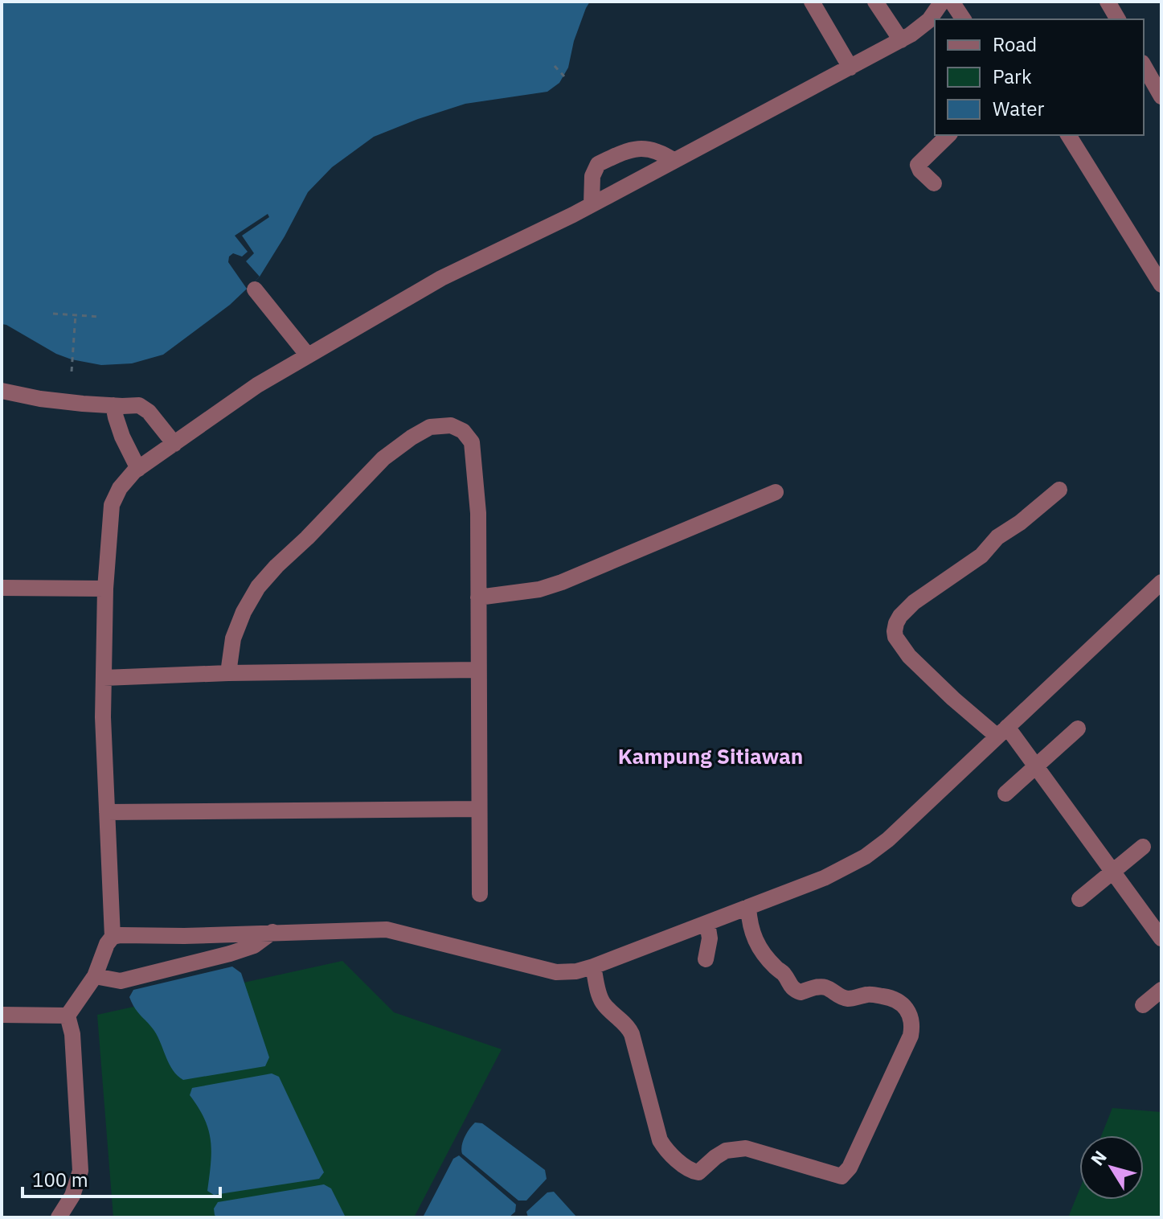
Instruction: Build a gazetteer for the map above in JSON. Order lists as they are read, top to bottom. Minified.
{"districts":["Kampung Sitiawan"],"legend":["Road","Park","Water"],"scale_bar":"100 m","north":"top left"}
